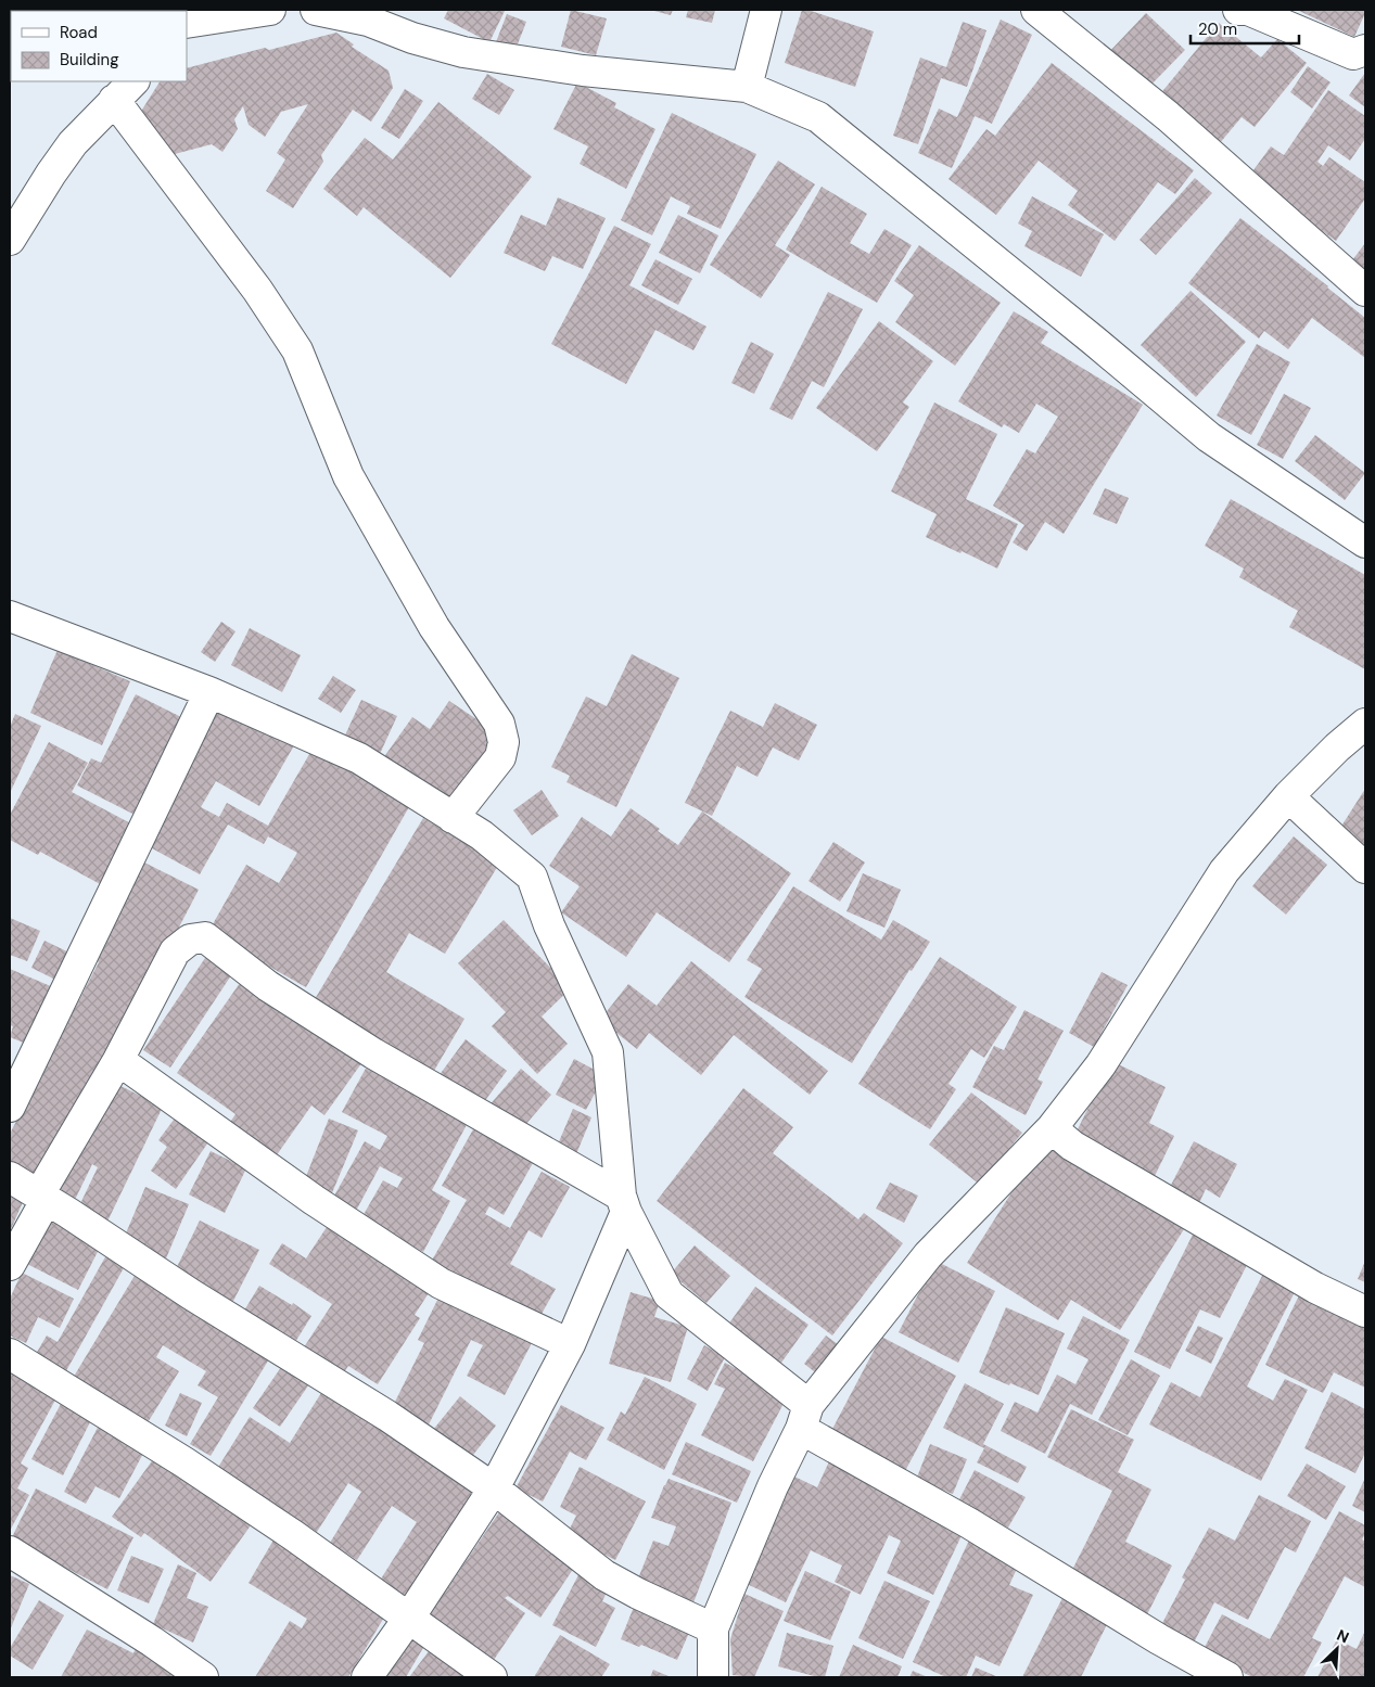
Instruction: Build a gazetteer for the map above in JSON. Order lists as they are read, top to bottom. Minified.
{"legend":["Road","Building"],"scale_bar":"20 m","north":"top right"}
